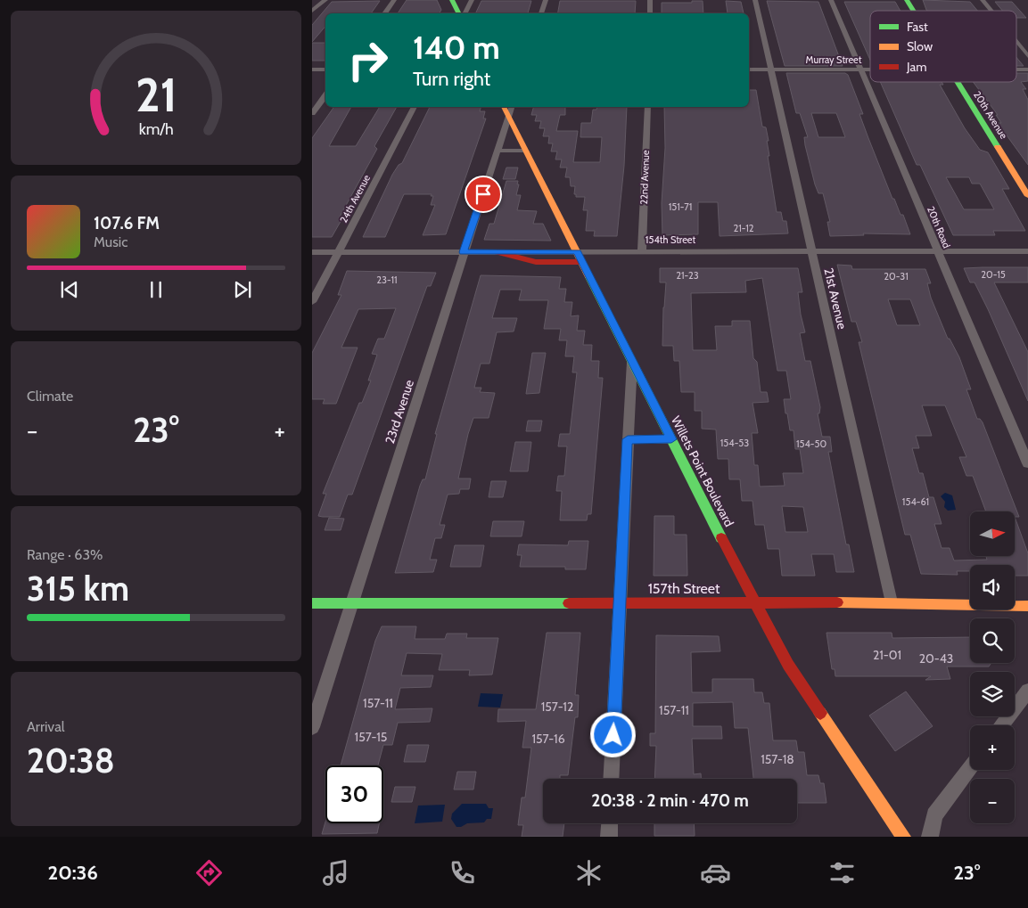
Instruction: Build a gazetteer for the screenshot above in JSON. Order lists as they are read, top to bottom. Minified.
{"streets":{"street":["Murray Street","20th Avenue","22nd Avenue","24th Avenue","20th Road","154th Street","21st Avenue","23rd Avenue","Willets Point Boulevard","157th Street"]},"crossings":[["Murray Street","20th Road"],["Murray Street","21st Avenue"],["22nd Avenue","154th Street"],["24th Avenue","154th Street"],["20th Road","154th Street"],["154th Street","21st Avenue"],["154th Street","23rd Avenue"],["154th Street","Willets Point Boulevard"],["21st Avenue","157th Street"],["23rd Avenue","Willets Point Boulevard"],["23rd Avenue","157th Street"],["Willets Point Boulevard","157th Street"]],"house_numbers":["151-71","21-12","20-15","21-23","20-31","23-11","154-53","154-50","154-61","21-01","20-43","157-11","157-12","157-11","157-15","157-16","157-18"],"legend":["Fast","Slow","Jam"],"north":"right","page":{"turn":["140 m","Turn right"],"song":["107.6 FM","Music"],"tile":["Climate",["Range · 63%","315 km"],["Arrival","20:38"]],"heat":["−","23°","+"],"map_buttons":["+","−"],"limit":"30","trip":"20:38 · 2 min · 470 m","tabs":["20:36","23°"],"gauge":["21","km/h"]}}
